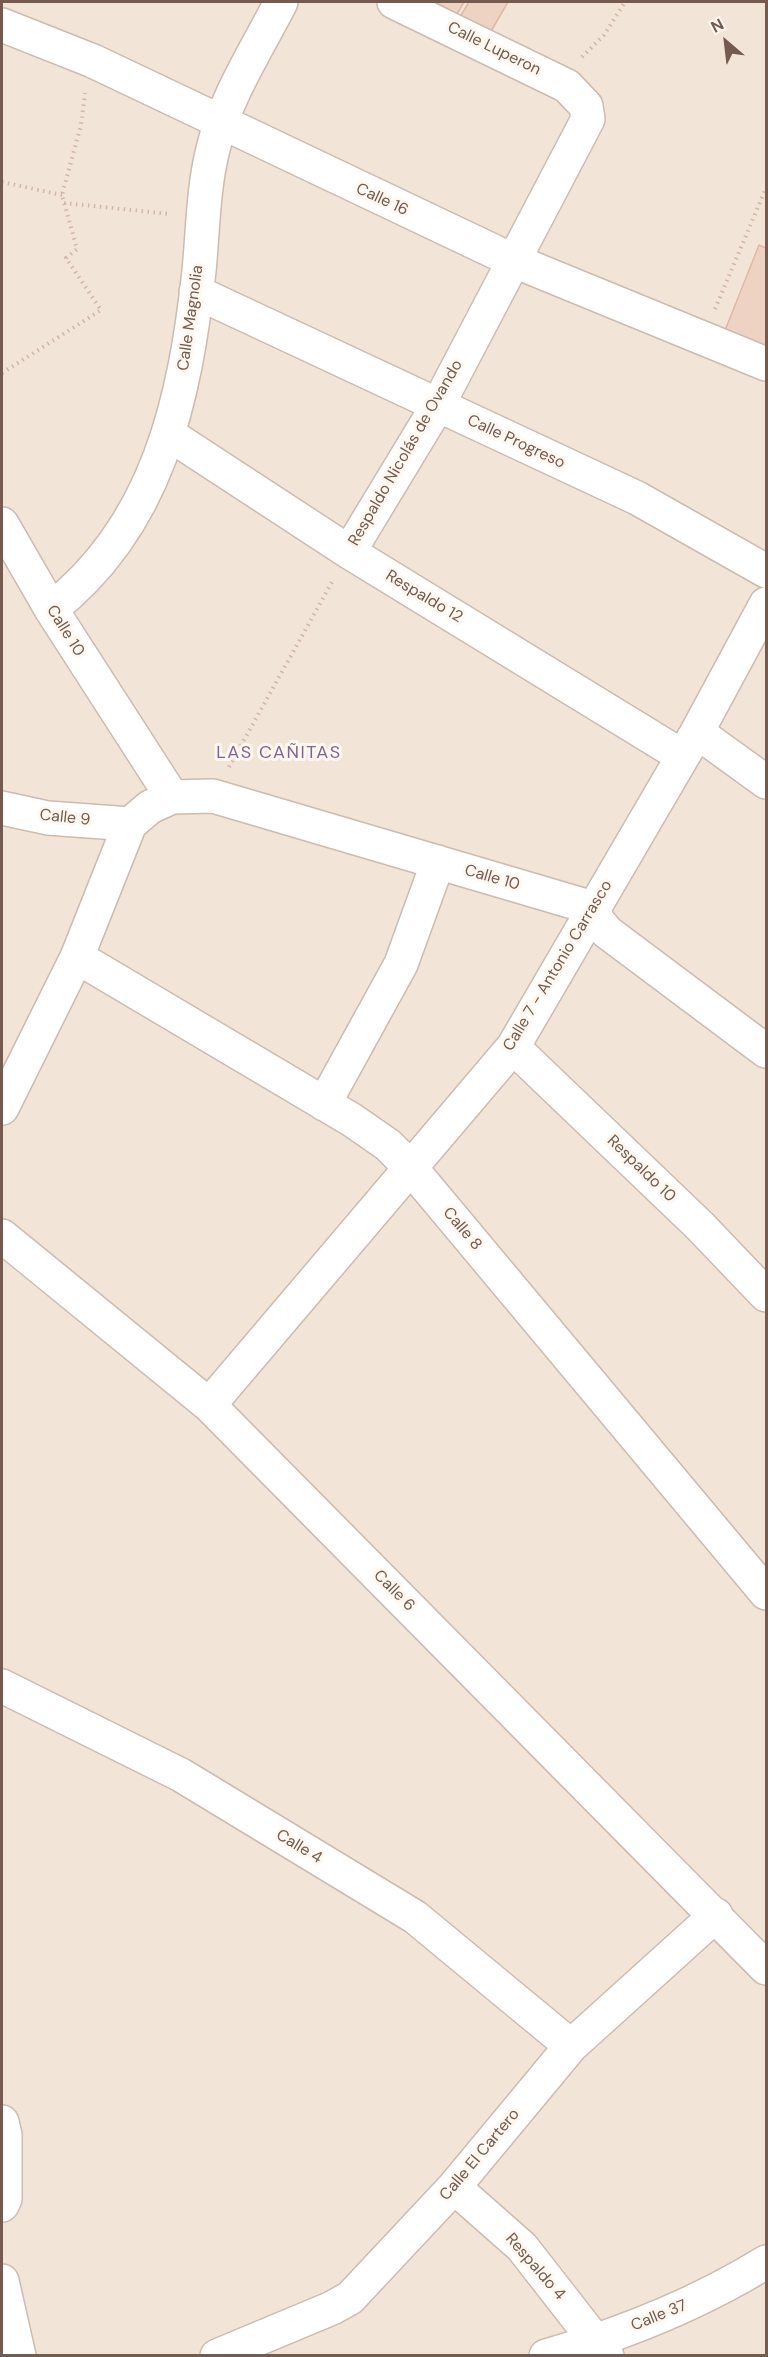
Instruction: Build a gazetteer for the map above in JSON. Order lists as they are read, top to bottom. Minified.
{"streets":{"street":["Calle Luperon","Calle 16","Calle Magnolia","Calle Progreso","Respaldo Nicolás de Ovando","Respaldo 12","Calle 10","Calle 9","Calle 7 - Antonio Carrasco","Respaldo 10","Calle 8","Calle 6","Calle 4","Calle El Cartero","Respaldo 4","Calle 37"]},"crossings":[["Calle Luperon","Respaldo Nicolás de Ovando"],["Calle 16","Calle Magnolia"],["Calle 16","Respaldo Nicolás de Ovando"],["Calle Magnolia","Calle Progreso"],["Calle Magnolia","Respaldo 12"],["Calle Magnolia","Calle 10"],["Calle Progreso","Respaldo Nicolás de Ovando"],["Respaldo Nicolás de Ovando","Respaldo 12"],["Respaldo Nicolás de Ovando","Calle 10"],["Respaldo 12","Calle 7 - Antonio Carrasco"],["Calle 10","Calle 9"],["Calle 10","Calle 7 - Antonio Carrasco"],["Calle 7 - Antonio Carrasco","Respaldo 10"],["Calle 7 - Antonio Carrasco","Calle 8"],["Calle 7 - Antonio Carrasco","Calle 6"],["Calle 6","Calle El Cartero"],["Calle 4","Calle El Cartero"],["Calle El Cartero","Respaldo 4"],["Respaldo 4","Calle 37"]],"districts":["LAS CAÑITAS"],"north":"top left"}
